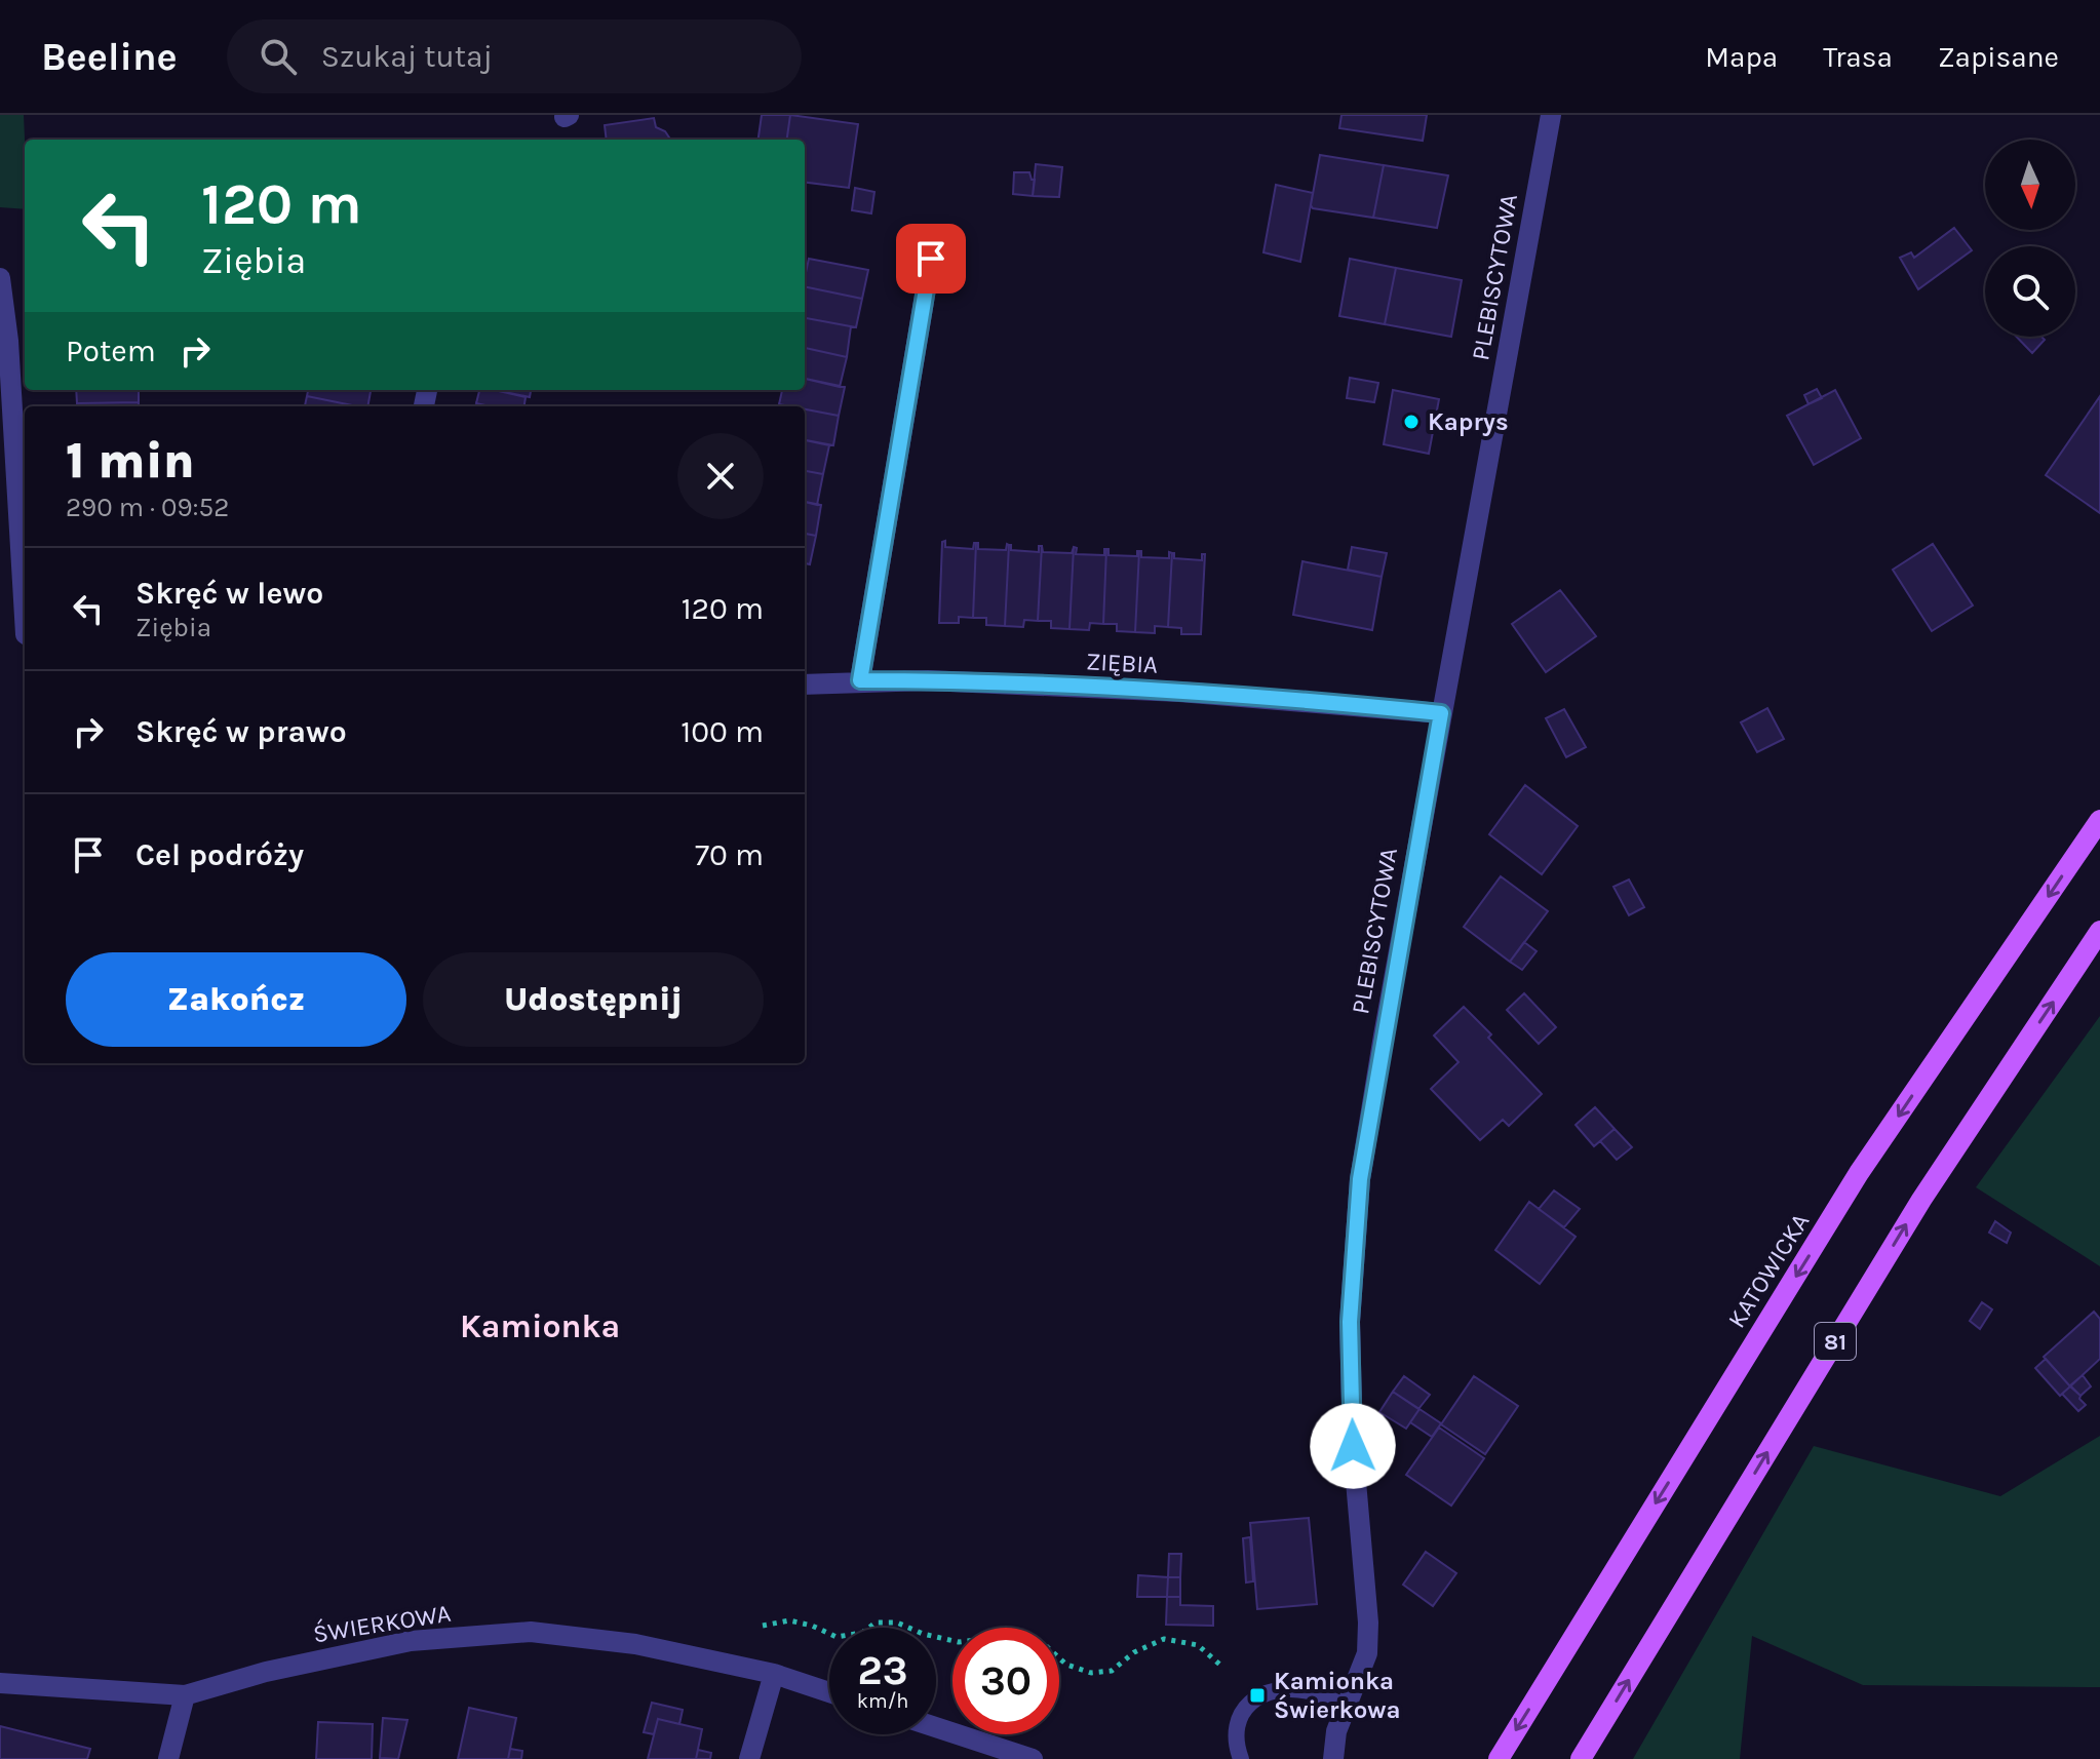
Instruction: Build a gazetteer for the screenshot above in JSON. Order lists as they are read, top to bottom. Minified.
{"streets":{"main road":["KATOWICKA","81"],"street":["PLEBISCYTOWA","ZIĘBIA","ŚWIERKOWA"]},"crossings":[["PLEBISCYTOWA","ZIĘBIA"]],"districts":["Kamionka"],"places":{"other":["Kaprys"],"transit":["Kamionka Świerkowa"]},"north":"bottom","page":{"header":"Beeline","search":"Szukaj tutaj","nav":["Mapa","Trasa","Zapisane"],"turn":["120 m","Ziębia"],"then":"Potem","heading":["1 min","290 m · 09:52"],"list":[{"name":"Skręć w lewo","note":"Ziębia","value":"120 m"},{"name":"Skręć w prawo","value":"100 m"},{"name":"Cel podróży","value":"70 m"}],"buttons":["Zakończ","Udostępnij"],"speed":"23 km/h","limit":"30"}}
